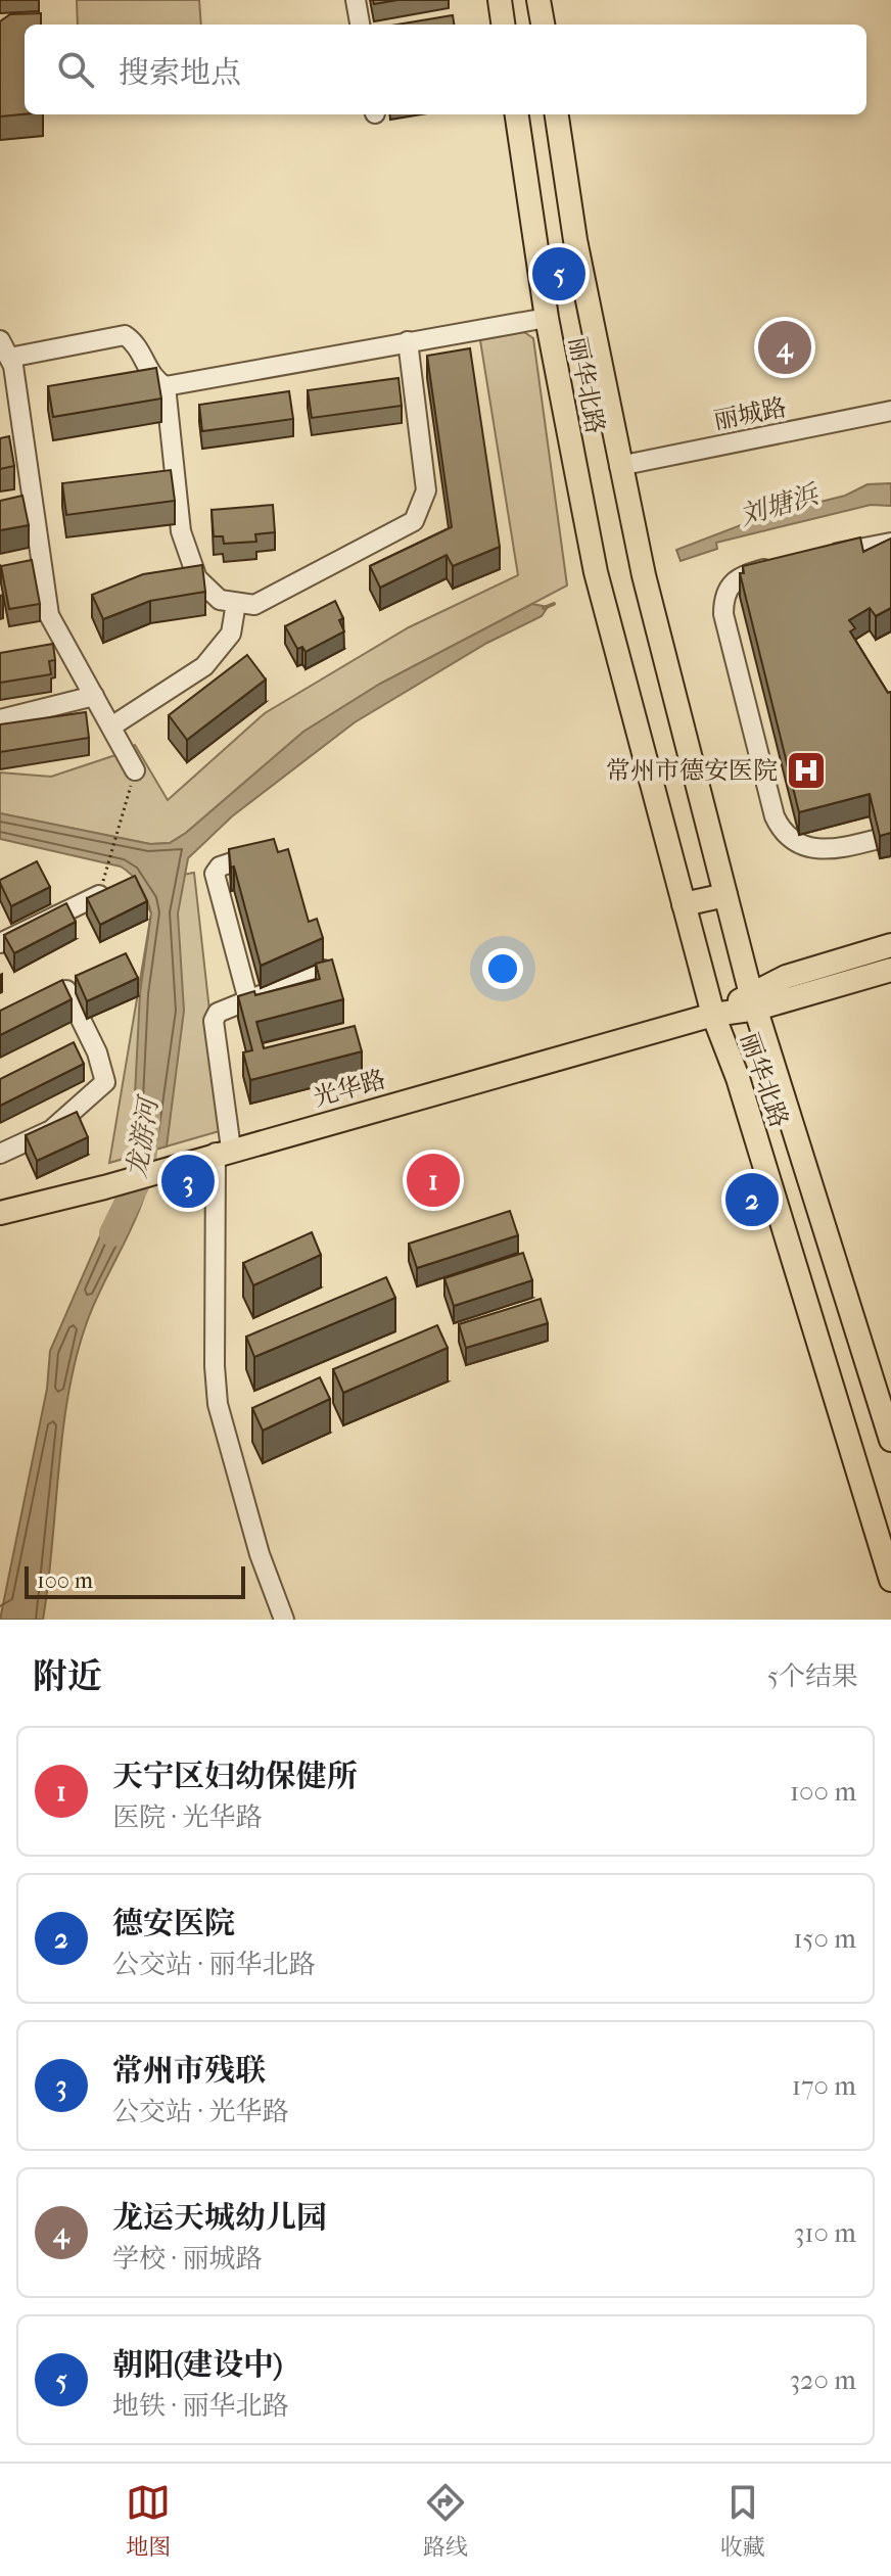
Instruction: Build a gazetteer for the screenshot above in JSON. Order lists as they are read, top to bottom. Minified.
{"streets":{"main road":["丽华北路","光华路"],"street":["丽城路"]},"crossings":[["丽华北路","丽城路"],["丽华北路","光华路"]],"water":["刘塘浜","龙游河"],"places":{"hospital":["常州市德安医院"]},"scale_bar":"100 m","page":{"search":"搜索地点","pins":["5","4","1","3","2"],"scale":"100 m","heading":["附近","5个结果"],"list":[{"mark":"1","name":"天宁区妇幼保健所","note":"医院 · 光华路","value":"100 m"},{"mark":"2","name":"德安医院","note":"公交站 · 丽华北路","value":"150 m"},{"mark":"3","name":"常州市残联","note":"公交站 · 光华路","value":"170 m"},{"mark":"4","name":"龙运天城幼儿园","note":"学校 · 丽城路","value":"310 m"},{"mark":"5","name":"朝阳(建设中)","note":"地铁 · 丽华北路","value":"320 m"}],"nav":["地图","路线","收藏"]}}
